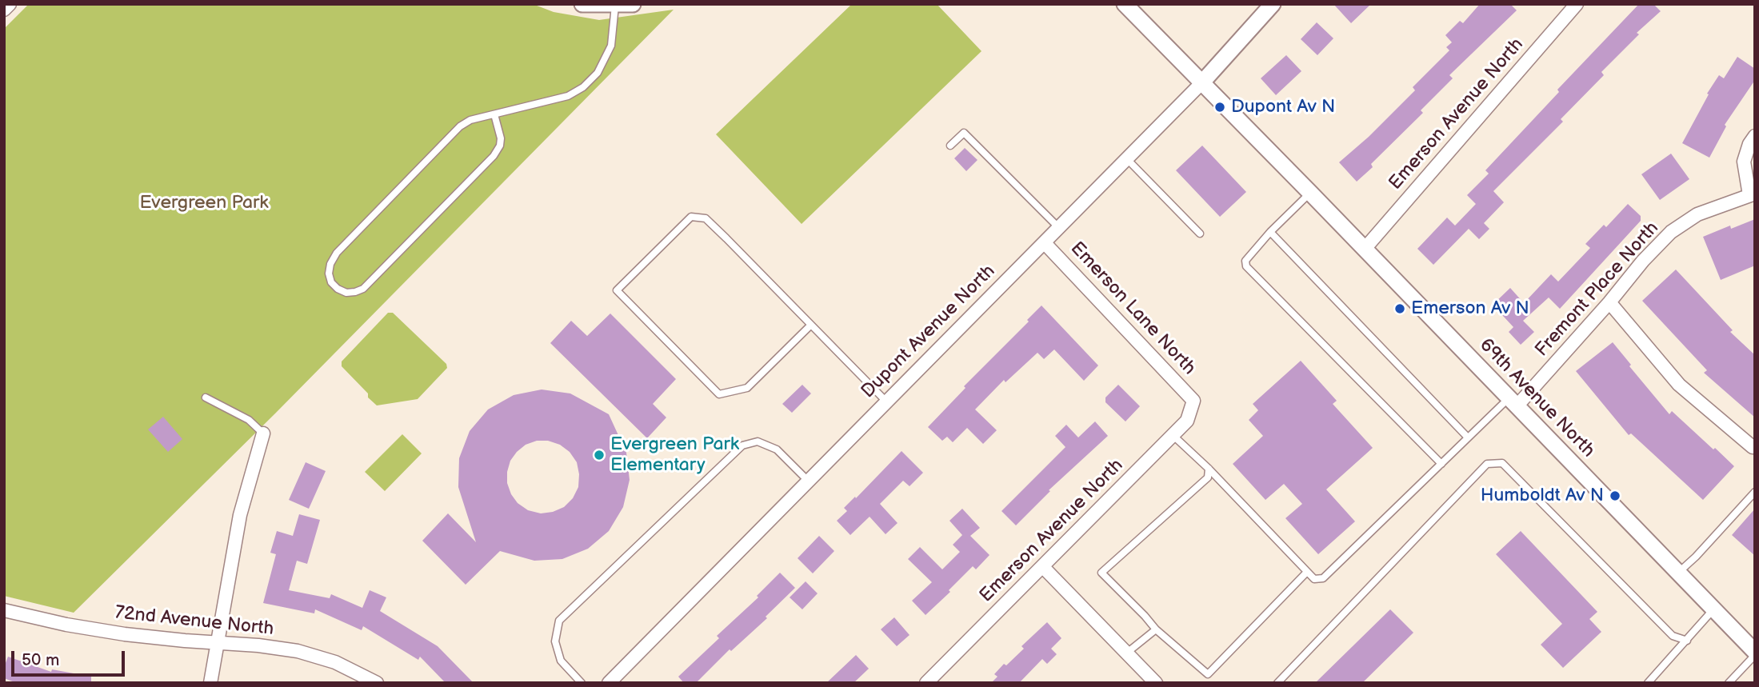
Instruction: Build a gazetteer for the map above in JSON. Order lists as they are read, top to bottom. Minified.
{"streets":{"street":["Emerson Avenue North","Fremont Place North","Emerson Lane North","Dupont Avenue North","69th Avenue North","72nd Avenue North"]},"crossings":[["Emerson Avenue North","Emerson Lane North"],["Emerson Avenue North","69th Avenue North"],["Fremont Place North","69th Avenue North"],["Emerson Lane North","Dupont Avenue North"],["Dupont Avenue North","69th Avenue North"]],"parks":["Evergreen Park"],"places":["Dupont Av N","Emerson Av N","Evergreen Park Elementary","Humboldt Av N"],"scale_bar":"50 m"}
